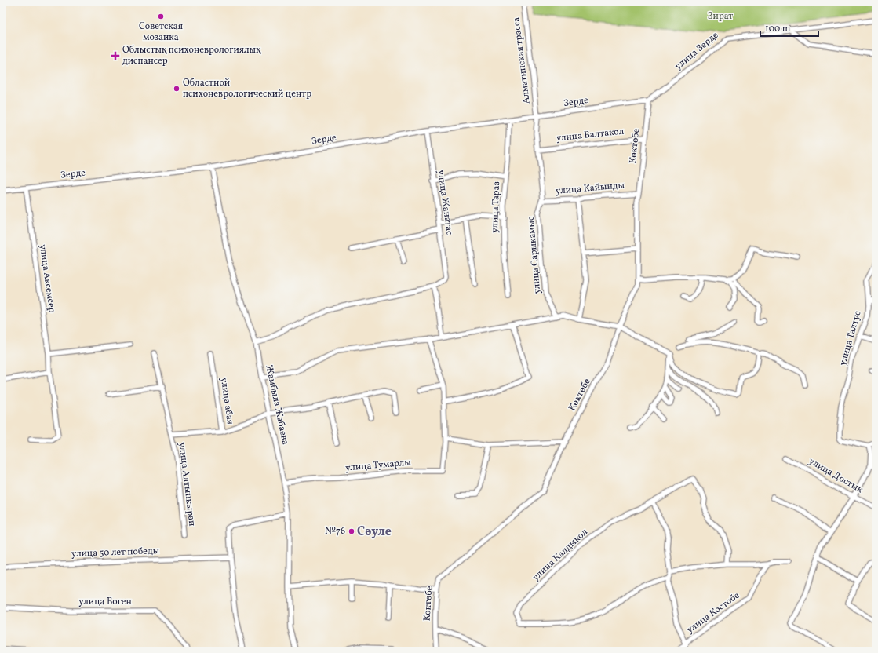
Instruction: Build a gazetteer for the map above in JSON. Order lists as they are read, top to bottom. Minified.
{"streets":{"street":["улица Зерде","Алматинская трасса","Зерде","улица Балтакол","Көктөбе","улица Кайынды","улица Жанатас","улица Тараз","улица Сарыкамыс","улица Аксемсер","улица Талтус","улица абая","Жамбыла Жабаева","улица Тумарлы","улица Достык","улица Алтынкыран","улица 50 лет победы","улица Калдыкол","улица Боген","улица Костобе"]},"crossings":[["улица Зерде","Зерде"],["улица Зерде","Көктөбе"],["Алматинская трасса","Зерде"],["Алматинская трасса","улица Сарыкамыс"],["Зерде","Көктөбе"],["Зерде","улица Жанатас"],["Зерде","улица Тараз"],["Зерде","улица Сарыкамыс"],["Зерде","улица Аксемсер"],["Зерде","Жамбыла Жабаева"],["улица Балтакол","Көктөбе"],["улица Балтакол","улица Сарыкамыс"],["Көктөбе","улица Кайынды"],["улица Кайынды","улица Сарыкамыс"],["улица абая","улица Алтынкыран"],["Жамбыла Жабаева","улица Тумарлы"]],"districts":["Сәуле"],"parks":["Зират"],"places":{"other":["Советская мозаика","Областной психоневрологический центр","№76"],"health":["Облыстық психоневрологиялық диспансер"]},"scale_bar":"100 m"}
